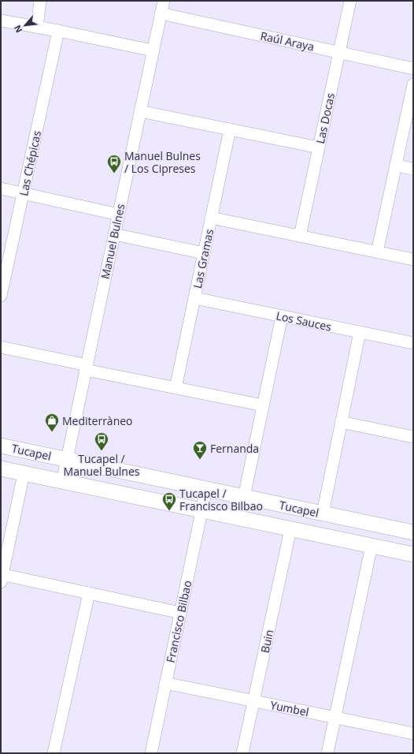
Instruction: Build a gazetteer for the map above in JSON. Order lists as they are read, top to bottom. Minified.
{"streets":{"main road":["Tucapel"],"street":["Raúl Araya","Las Docas","Las Chépicas","Manuel Bulnes","Las Gramas","Los Sauces","Francisco Bilbao","Buin","Yumbel"]},"crossings":[["Raúl Araya","Las Docas"],["Raúl Araya","Manuel Bulnes"],["Manuel Bulnes","Tucapel"],["Las Gramas","Los Sauces"],["Tucapel","Francisco Bilbao"],["Tucapel","Buin"],["Francisco Bilbao","Yumbel"],["Buin","Yumbel"]],"places":{"bus stop":["Manuel Bulnes / Los Cipreses","Tucapel / Manuel Bulnes","Tucapel / Francisco Bilbao"],"shop":["Mediterràneo"],"bar":["Fernanda"]},"north":"bottom left"}
